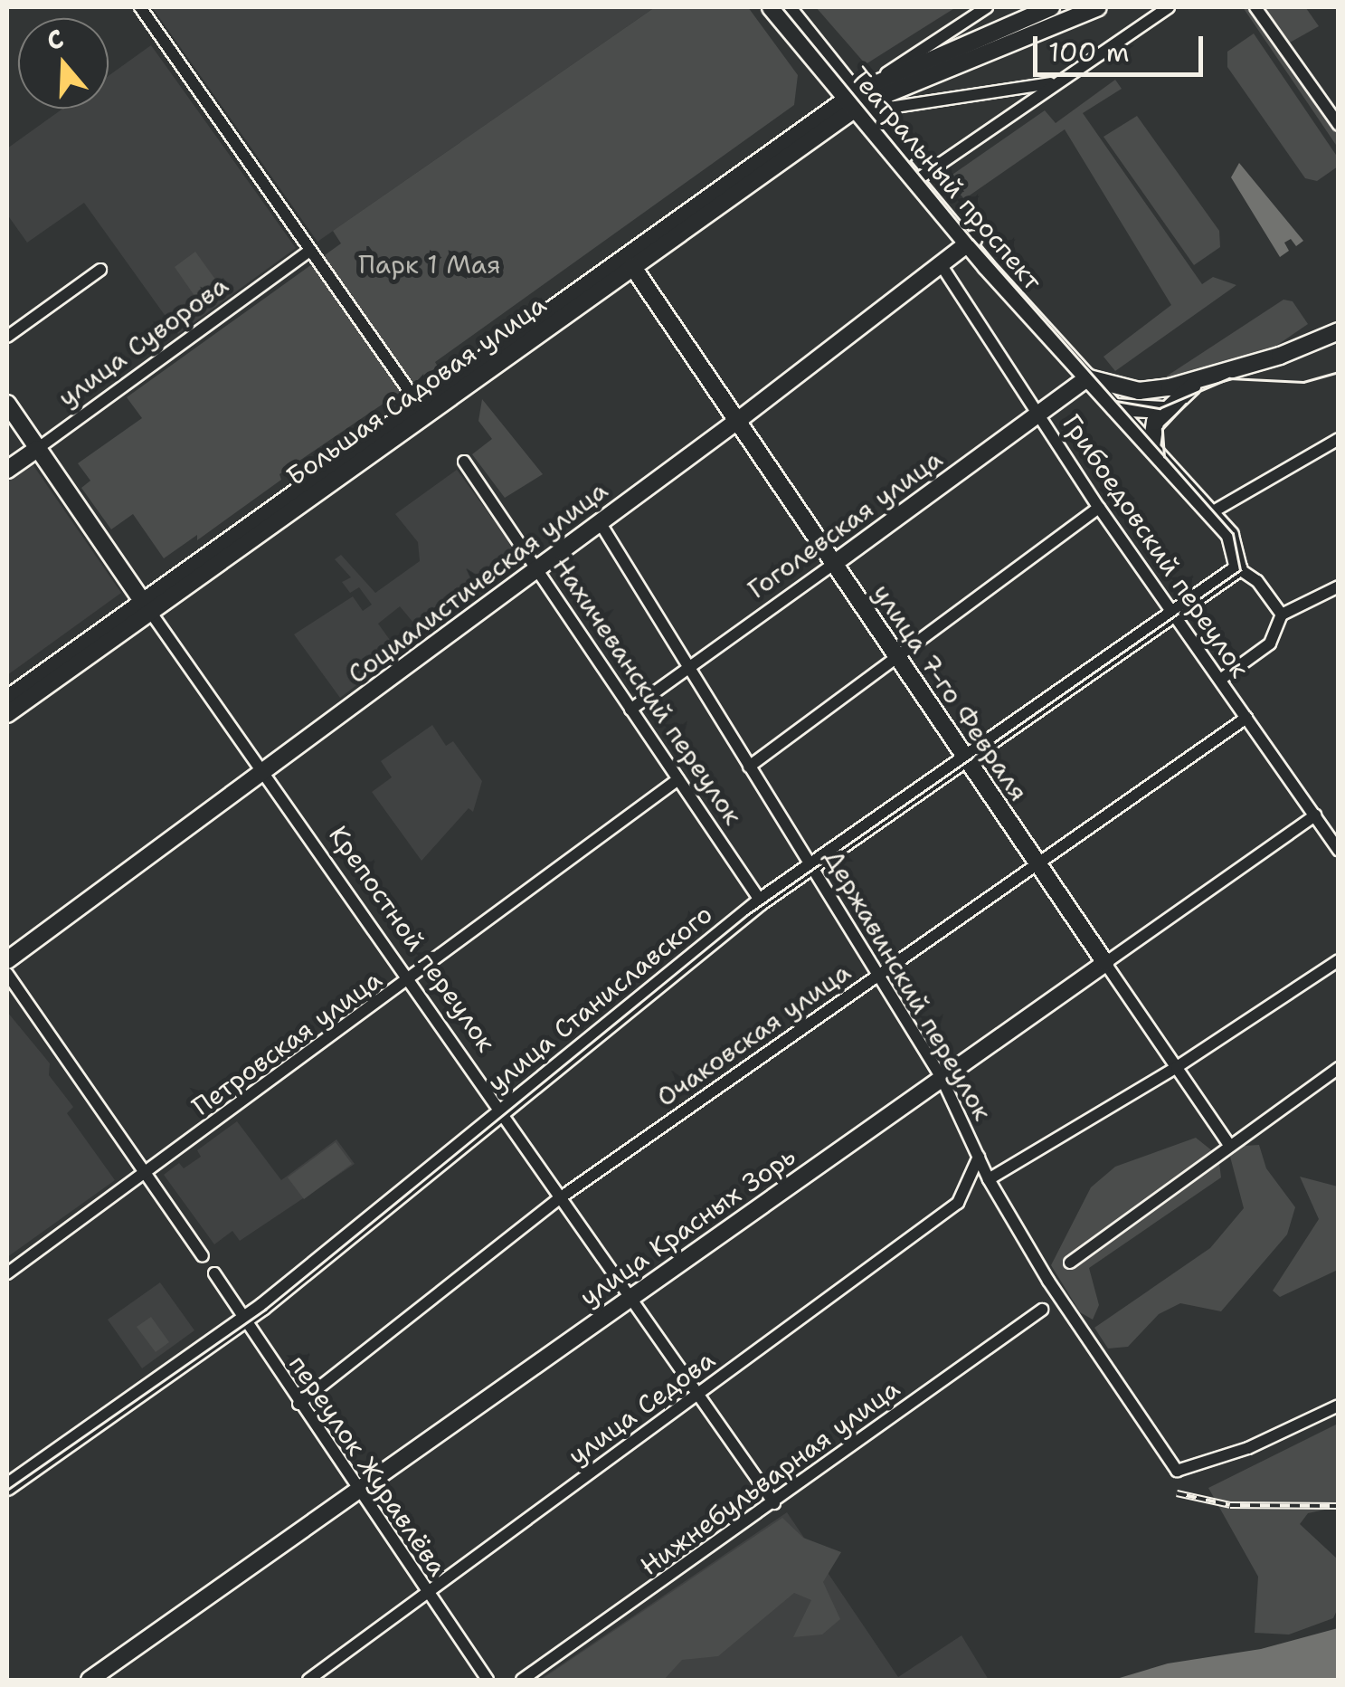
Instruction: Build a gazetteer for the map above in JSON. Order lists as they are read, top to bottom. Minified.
{"streets":{"street":["Театральный проспект","улица Суворова","Большая Садовая улица","Гоголевская улица","Грибоедовский переулок","Социалистическая улица","Нахичеванский переулок","улица 7-го Февраля","Крепостной переулок","Державинский переулок","улица Станиславского","Очаковская улица","Петровская улица","улица Красных Зорь","улица Седова","переулок Журавлёва","Нижнебульварная улица"]},"crossings":[["Театральный проспект","Большая Садовая улица"],["Театральный проспект","Гоголевская улица"],["Театральный проспект","Социалистическая улица"],["Театральный проспект","улица Станиславского"],["улица Суворова","Крепостной переулок"],["Большая Садовая улица","улица 7-го Февраля"],["Большая Садовая улица","Крепостной переулок"],["Гоголевская улица","Грибоедовский переулок"],["Гоголевская улица","Нахичеванский переулок"],["Гоголевская улица","улица 7-го Февраля"],["Гоголевская улица","Державинский переулок"],["Грибоедовский переулок","Социалистическая улица"],["Грибоедовский переулок","улица Станиславского"],["Грибоедовский переулок","Очаковская улица"],["Грибоедовский переулок","улица Красных Зорь"],["Социалистическая улица","Нахичеванский переулок"],["Социалистическая улица","улица 7-го Февраля"],["Социалистическая улица","Крепостной переулок"],["Социалистическая улица","Державинский переулок"],["Нахичеванский переулок","улица Станиславского"],["Нахичеванский переулок","Петровская улица"],["улица 7-го Февраля","улица Станиславского"],["улица 7-го Февраля","Очаковская улица"],["улица 7-го Февраля","улица Красных Зорь"],["Крепостной переулок","улица Станиславского"],["Крепостной переулок","Очаковская улица"],["Крепостной переулок","Петровская улица"],["Крепостной переулок","улица Красных Зорь"],["Крепостной переулок","улица Седова"],["Крепостной переулок","Нижнебульварная улица"],["Державинский переулок","улица Станиславского"],["Державинский переулок","Очаковская улица"],["Державинский переулок","улица Красных Зорь"],["Державинский переулок","улица Седова"],["улица Станиславского","переулок Журавлёва"],["Очаковская улица","переулок Журавлёва"],["улица Красных Зорь","переулок Журавлёва"],["улица Седова","переулок Журавлёва"]],"parks":["Парк 1 Мая"],"scale_bar":"100 m","north":"top"}
